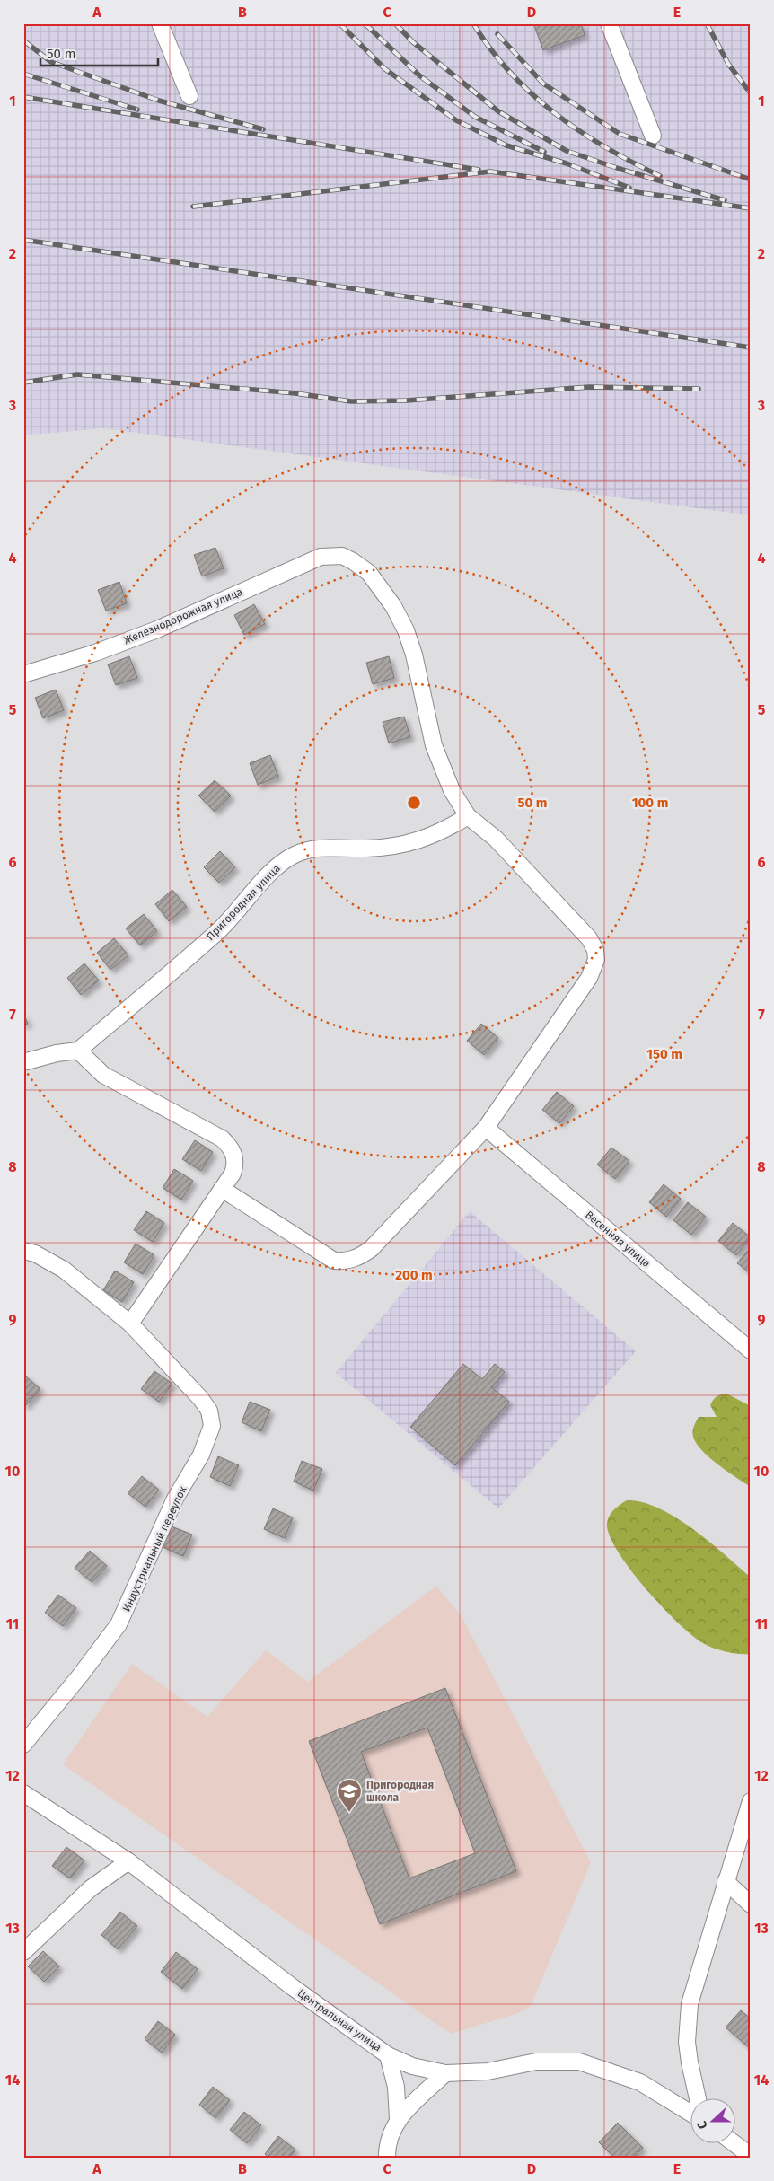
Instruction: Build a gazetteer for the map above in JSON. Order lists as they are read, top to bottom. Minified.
{"streets":{"street":["Железнодорожная улица","Пригородная улица","Весенняя улица","Индустриальный переулок","Центральная улица"]},"crossings":[["Железнодорожная улица","Пригородная улица"]],"places":{"school or university":["Пригородная школа"]},"scale_bar":"50 m","north":"left","grid":{"columns":["A","B","C","D","E"],"rows":["1","2","3","4","5","6","7","8","9","10","11","12","13","14"]},"rings":["50 m","100 m","150 m","200 m"]}
